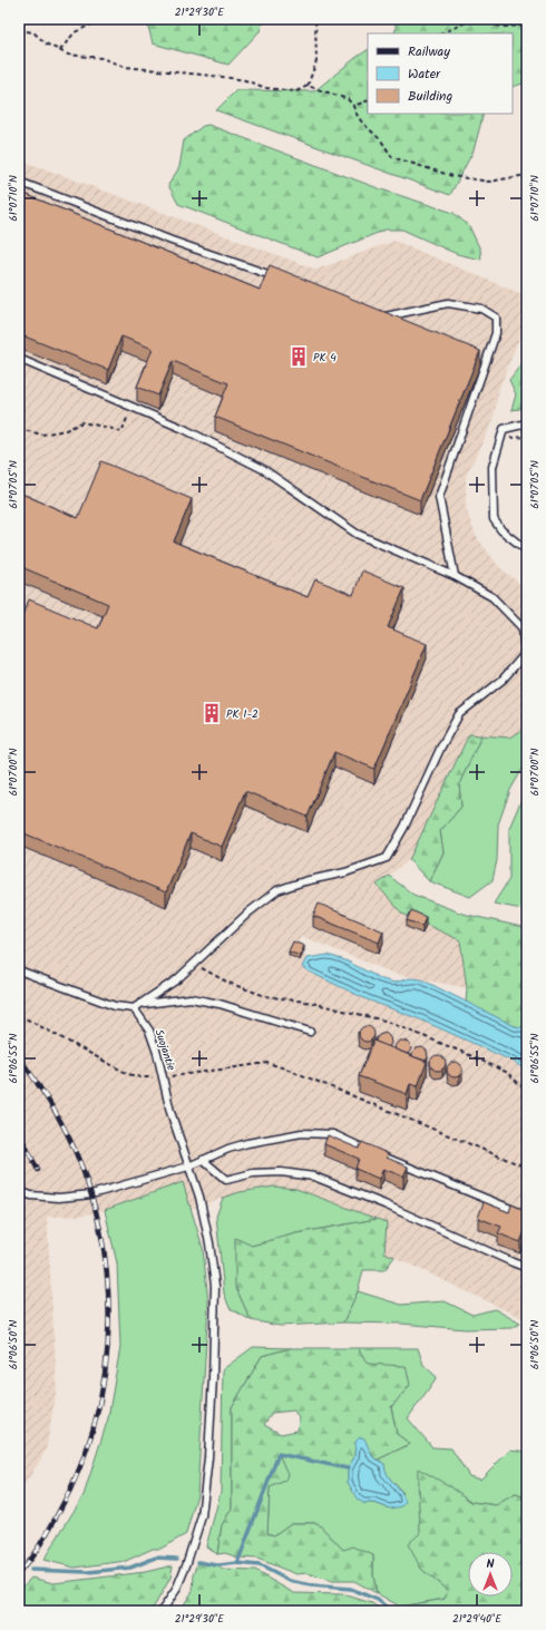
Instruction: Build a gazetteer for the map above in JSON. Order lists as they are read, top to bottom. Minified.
{"streets":{"lane":["Suojantie"]},"places":{"building":["PK 4","PK 1-2"]},"legend":["Railway","Water","Building"],"north":"top","coordinates":["21°29'30\"E","61°07'10\"N","61°07'05\"N","61°07'00\"N","61°06'55\"N","61°06'50\"N","21°29'40\"E"]}
